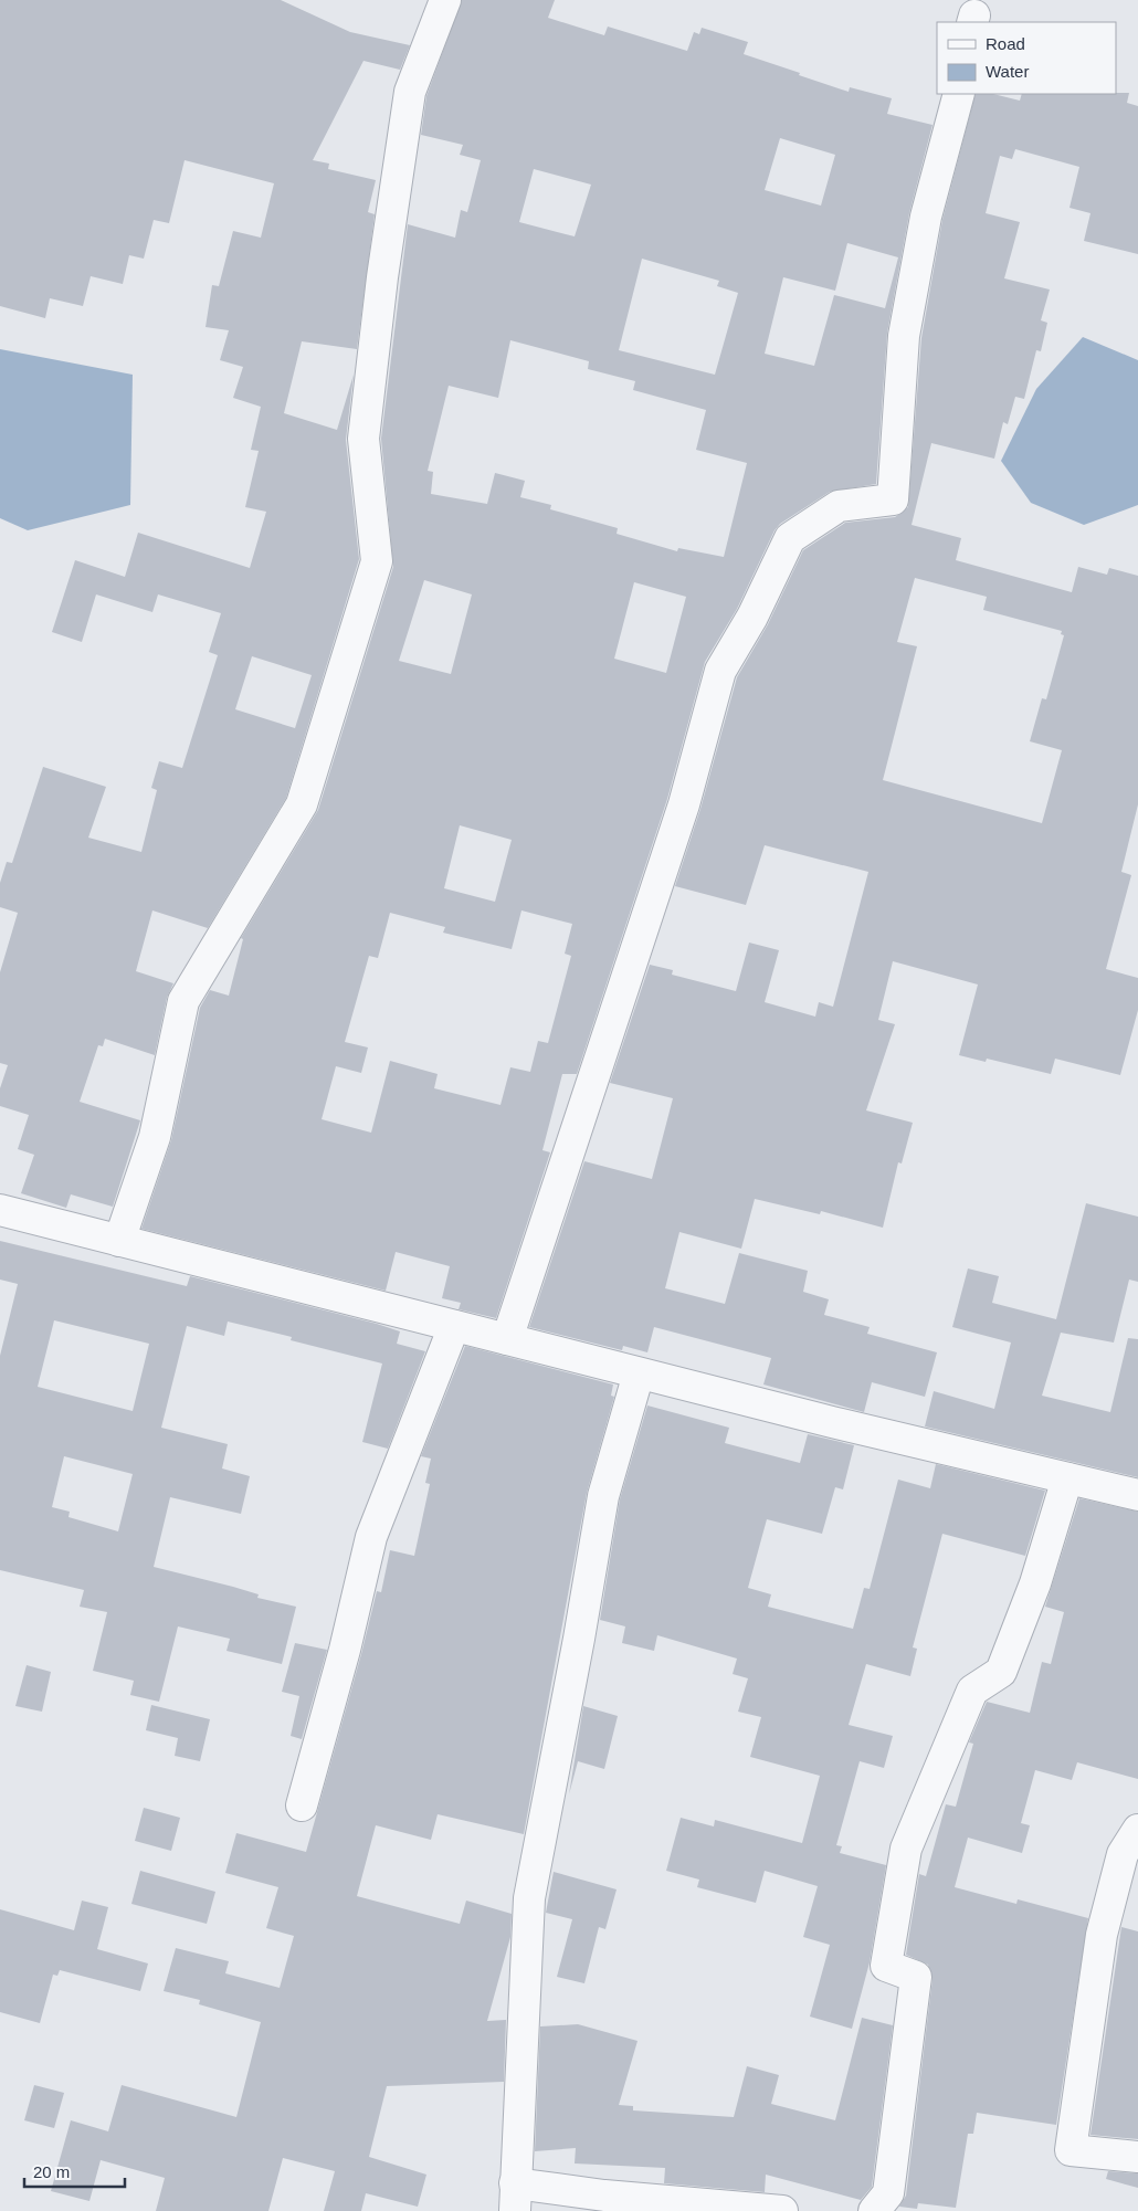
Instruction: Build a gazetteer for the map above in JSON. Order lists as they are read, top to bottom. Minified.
{"legend":["Road","Water"],"scale_bar":"20 m"}
